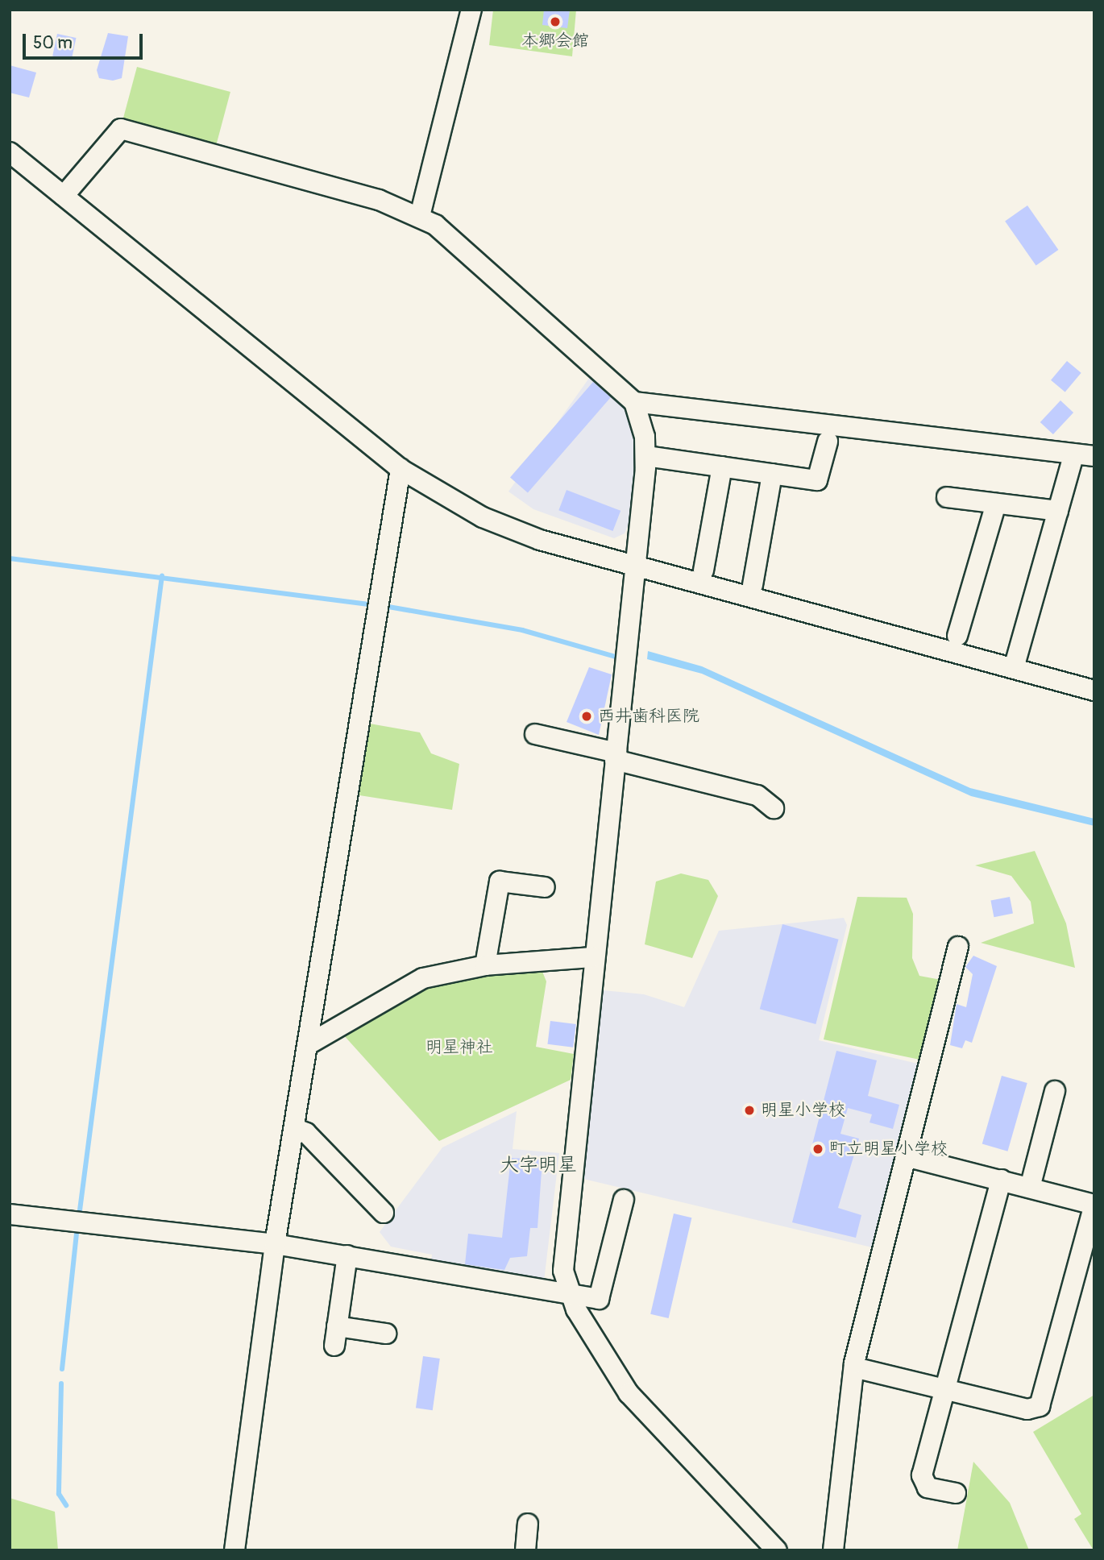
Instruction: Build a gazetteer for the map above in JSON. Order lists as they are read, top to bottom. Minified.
{"districts":["大字明星"],"parks":["明星神社"],"places":["本郷会館","西井歯科医院","明星小学校","町立明星小学校"],"scale_bar":"50 m"}
